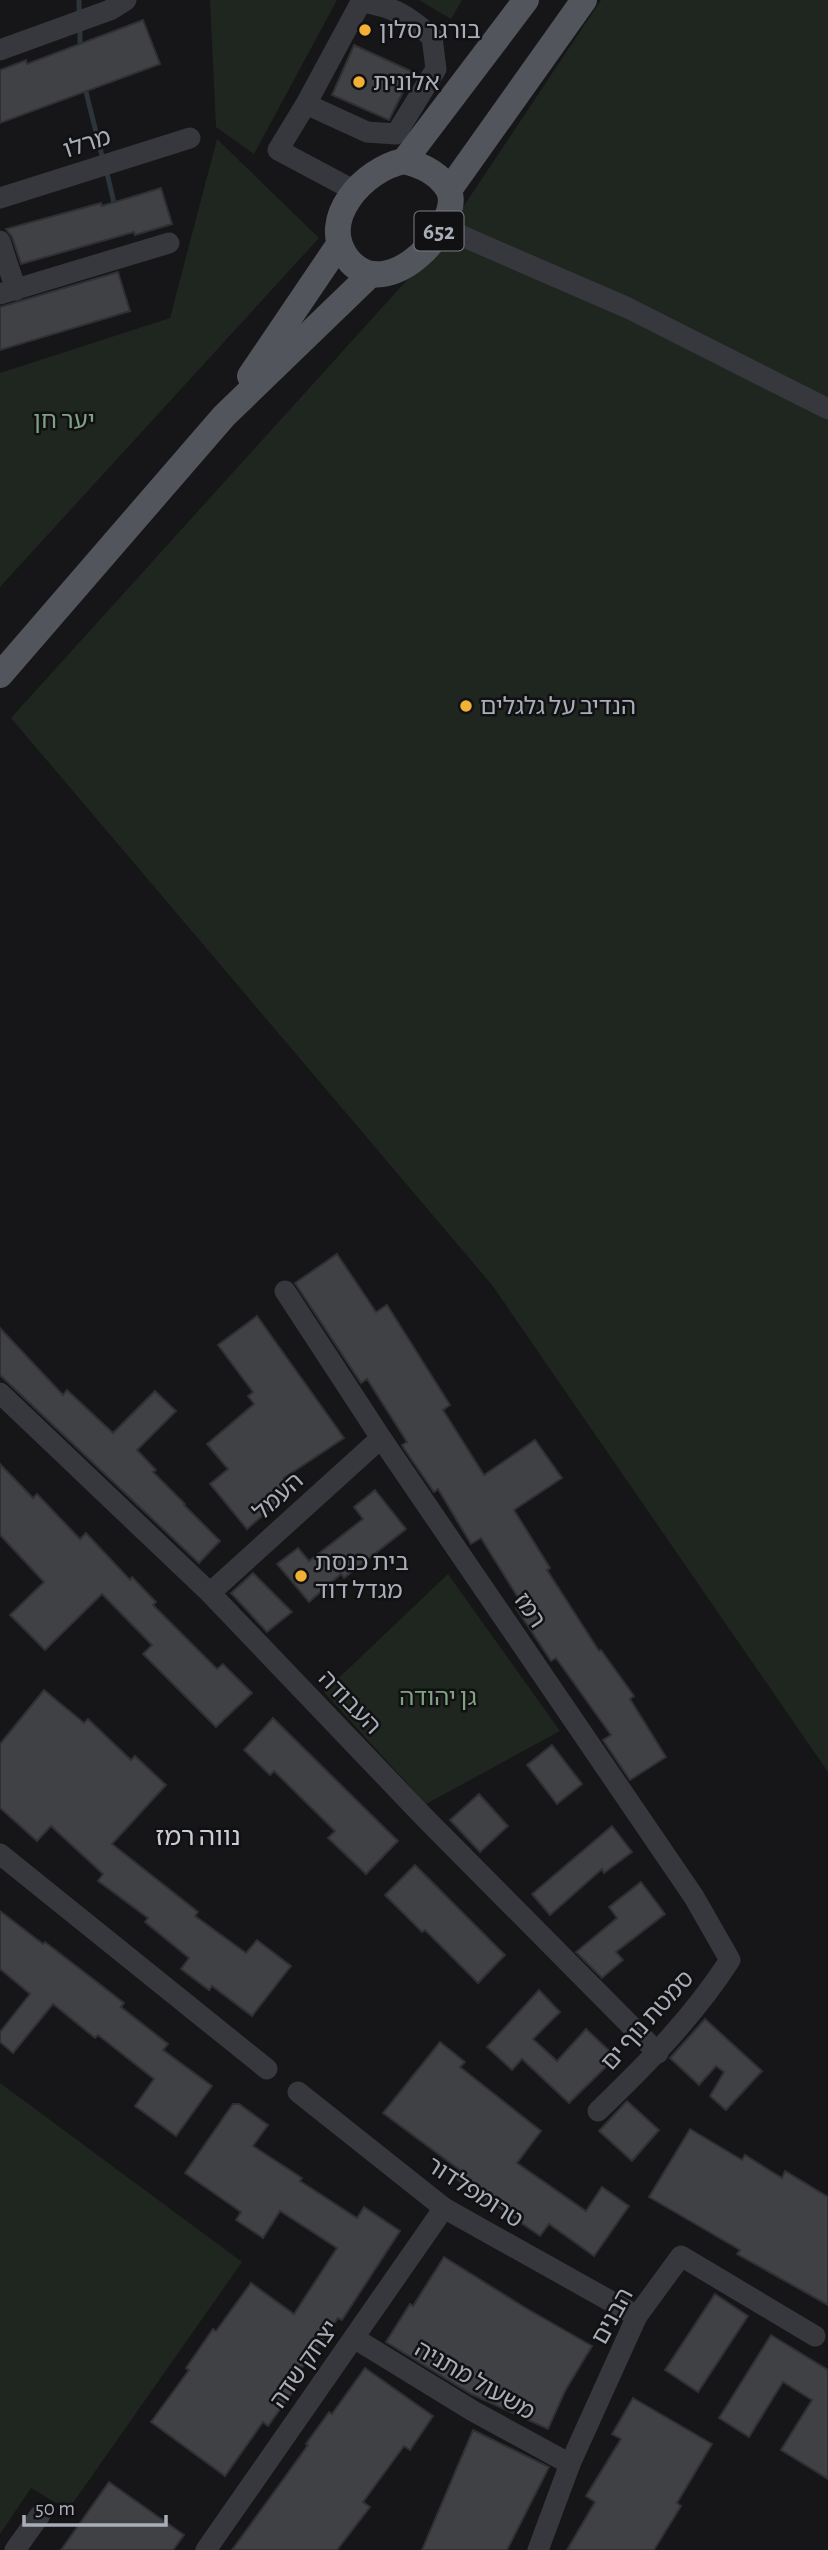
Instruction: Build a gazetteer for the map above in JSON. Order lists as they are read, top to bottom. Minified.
{"streets":{"main road":["652"],"street":["מרלו","העמל","רמז","העבודה","סמטת נוף ים","טרומפלדור","הבנים","יצחק שדה","משעול מתניה"]},"crossings":[["העמל","רמז"],["העמל","העבודה"],["רמז","סמטת נוף ים"],["העבודה","סמטת נוף ים"],["טרומפלדור","הבנים"],["טרומפלדור","יצחק שדה"],["הבנים","משעול מתניה"],["יצחק שדה","משעול מתניה"]],"districts":["נווה רמז"],"parks":["יער חן","גן יהודה"],"places":["בורגר סלון","אלונית","הנדיב על גלגלים","בית כנסת מגדל דוד"],"scale_bar":"50 m"}
